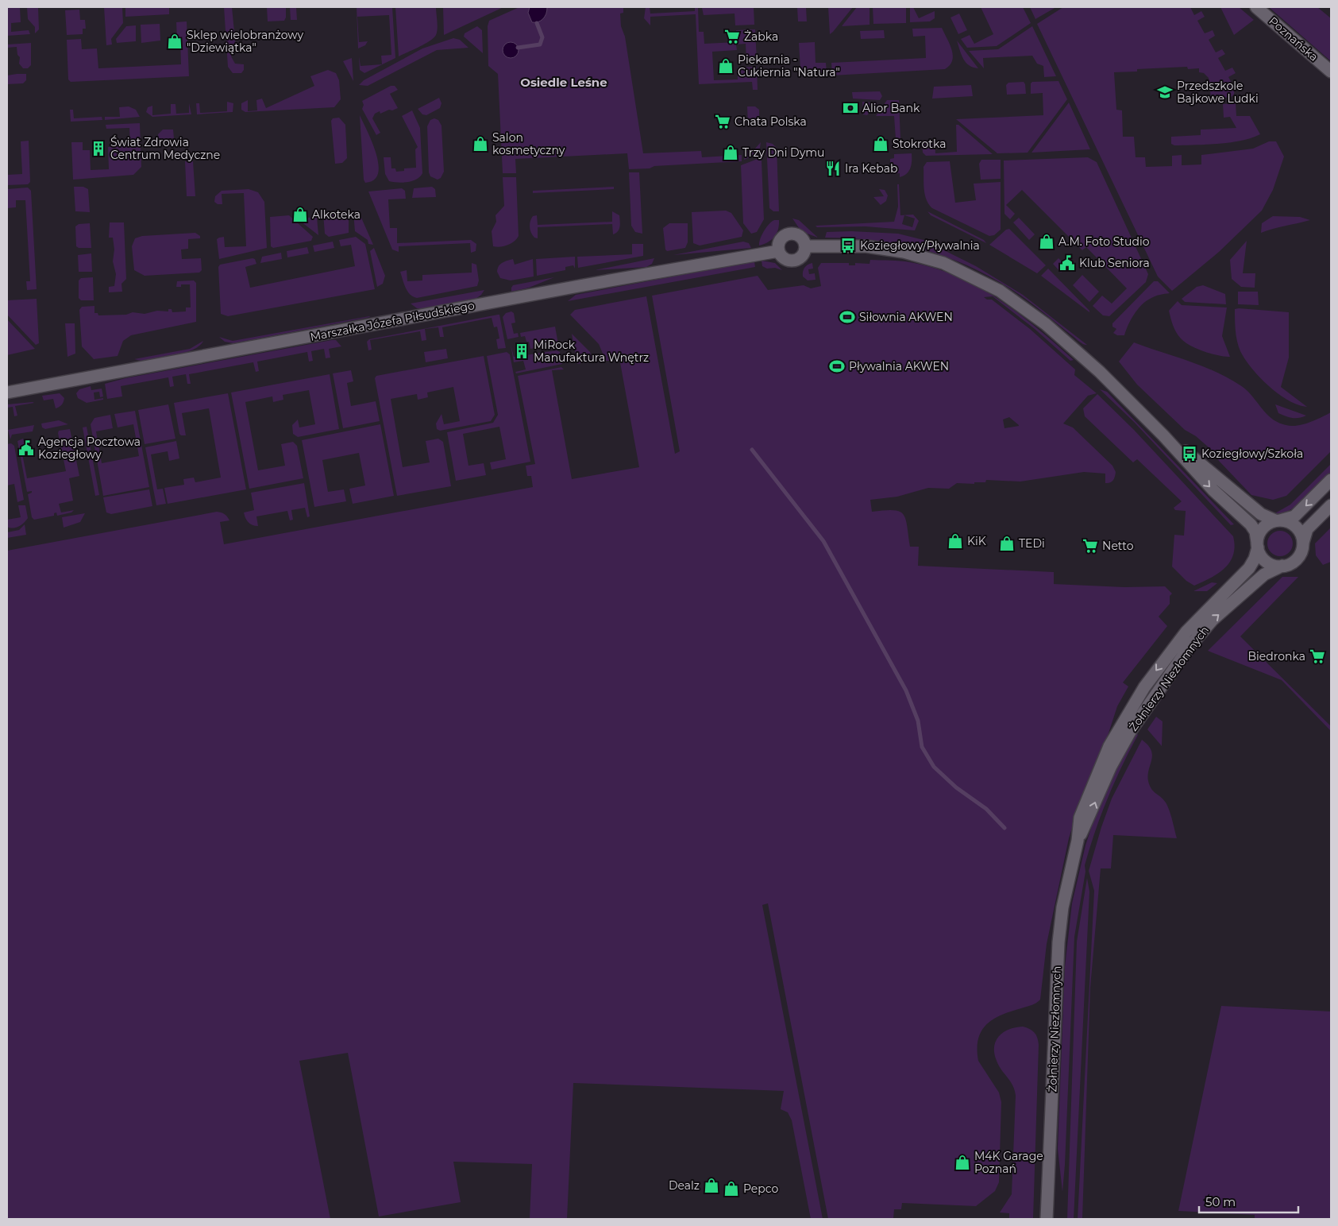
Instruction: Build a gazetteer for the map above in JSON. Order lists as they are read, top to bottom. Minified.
{"streets":{"street":["Poznańska","Marszałka Józefa Piłsudskiego","Żołnierzy Niezłomnych"]},"districts":["Osiedle Leśne"],"places":{"supermarket":["Żabka","Chata Polska","Netto","Biedronka"],"shop":["Sklep wielobranżowy \"Dziewiątka\"","Piekarnia - Cukiernia \"Natura\"","Salon kosmetyczny","Stokrotka","Trzy Dni Dymu","Alkoteka","A.M. Foto Studio","KiK","TEDi","M4K Garage Poznań","Dealz","Pepco"],"school or university":["Przedszkole Bajkowe Ludki"],"bank":["Alior Bank"],"building":["Świat Zdrowia Centrum Medyczne","MiRock Manufaktura Wnętrz"],"restaurant":["Ira Kebab"],"bus stop":["Koziegłowy/Pływalnia","Koziegłowy/Szkoła"],"public building":["Klub Seniora","Agencja Pocztowa Koziegłowy"],"sports":["Siłownia AKWEN","Pływalnia AKWEN"]},"scale_bar":"50 m"}
